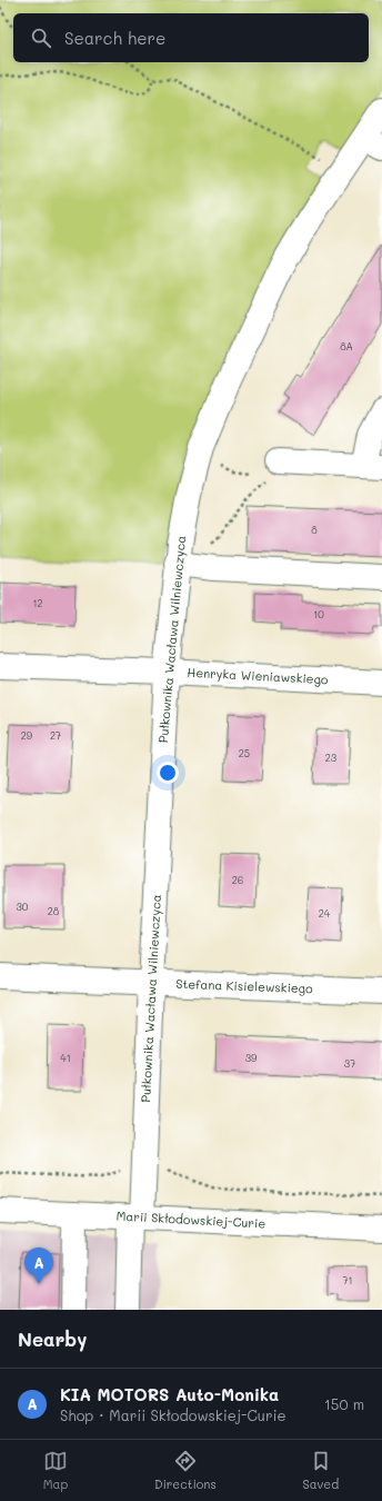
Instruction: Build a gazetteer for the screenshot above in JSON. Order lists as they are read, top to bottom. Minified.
{"streets":{"street":["Pułkownika Wacława Wilniewczyca","Henryka Wieniawskiego","Stefana Kisielewskiego","Marii Skłodowskiej-Curie"]},"crossings":[["Pułkownika Wacława Wilniewczyca","Henryka Wieniawskiego"],["Pułkownika Wacława Wilniewczyca","Stefana Kisielewskiego"],["Pułkownika Wacława Wilniewczyca","Marii Skłodowskiej-Curie"]],"house_numbers":["8A","8","12","10","29","27","25","23","26","30","28","24","41","39","37","71"],"page":{"search":"Search here","pins":"A","heading":"Nearby","list":[{"mark":"A","name":"KIA MOTORS Auto-Monika","note":"Shop · Marii Skłodowskiej-Curie","value":"150 m"}],"nav":["Map","Directions","Saved"]}}
